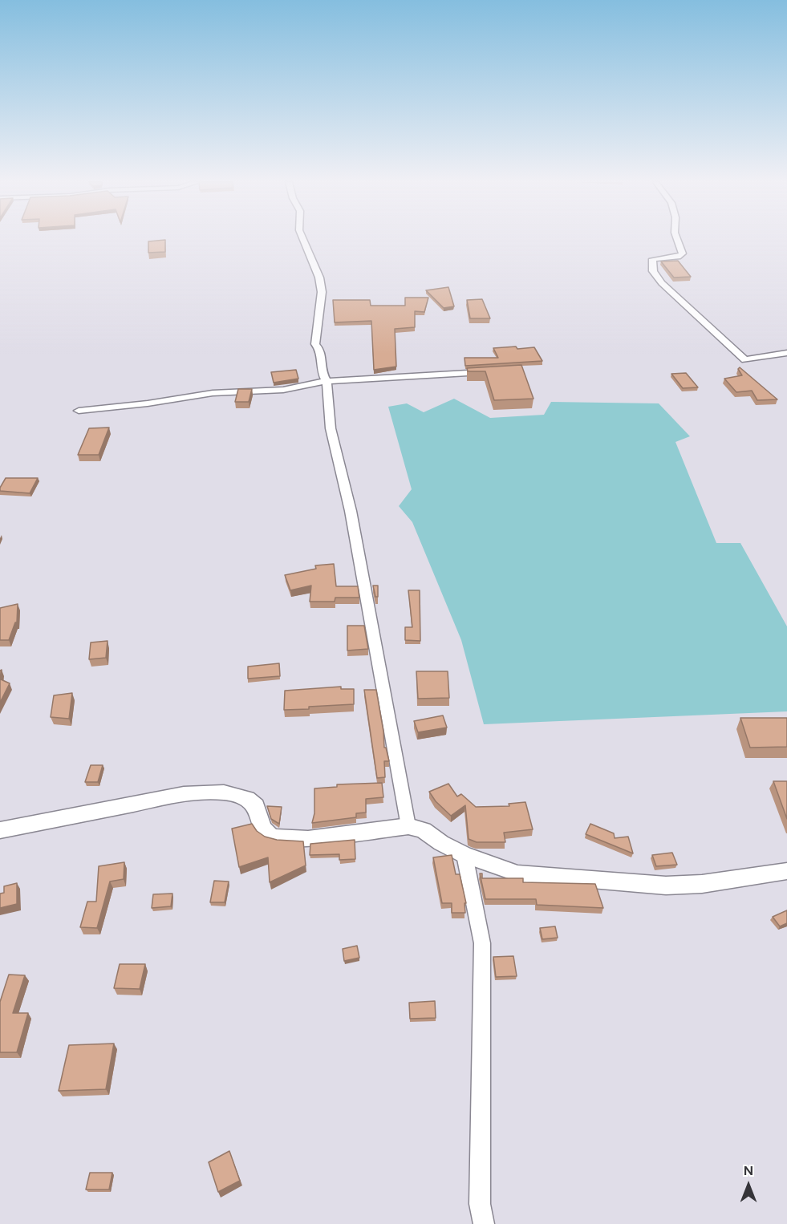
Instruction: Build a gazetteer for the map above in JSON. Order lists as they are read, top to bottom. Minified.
{"north":"top"}
